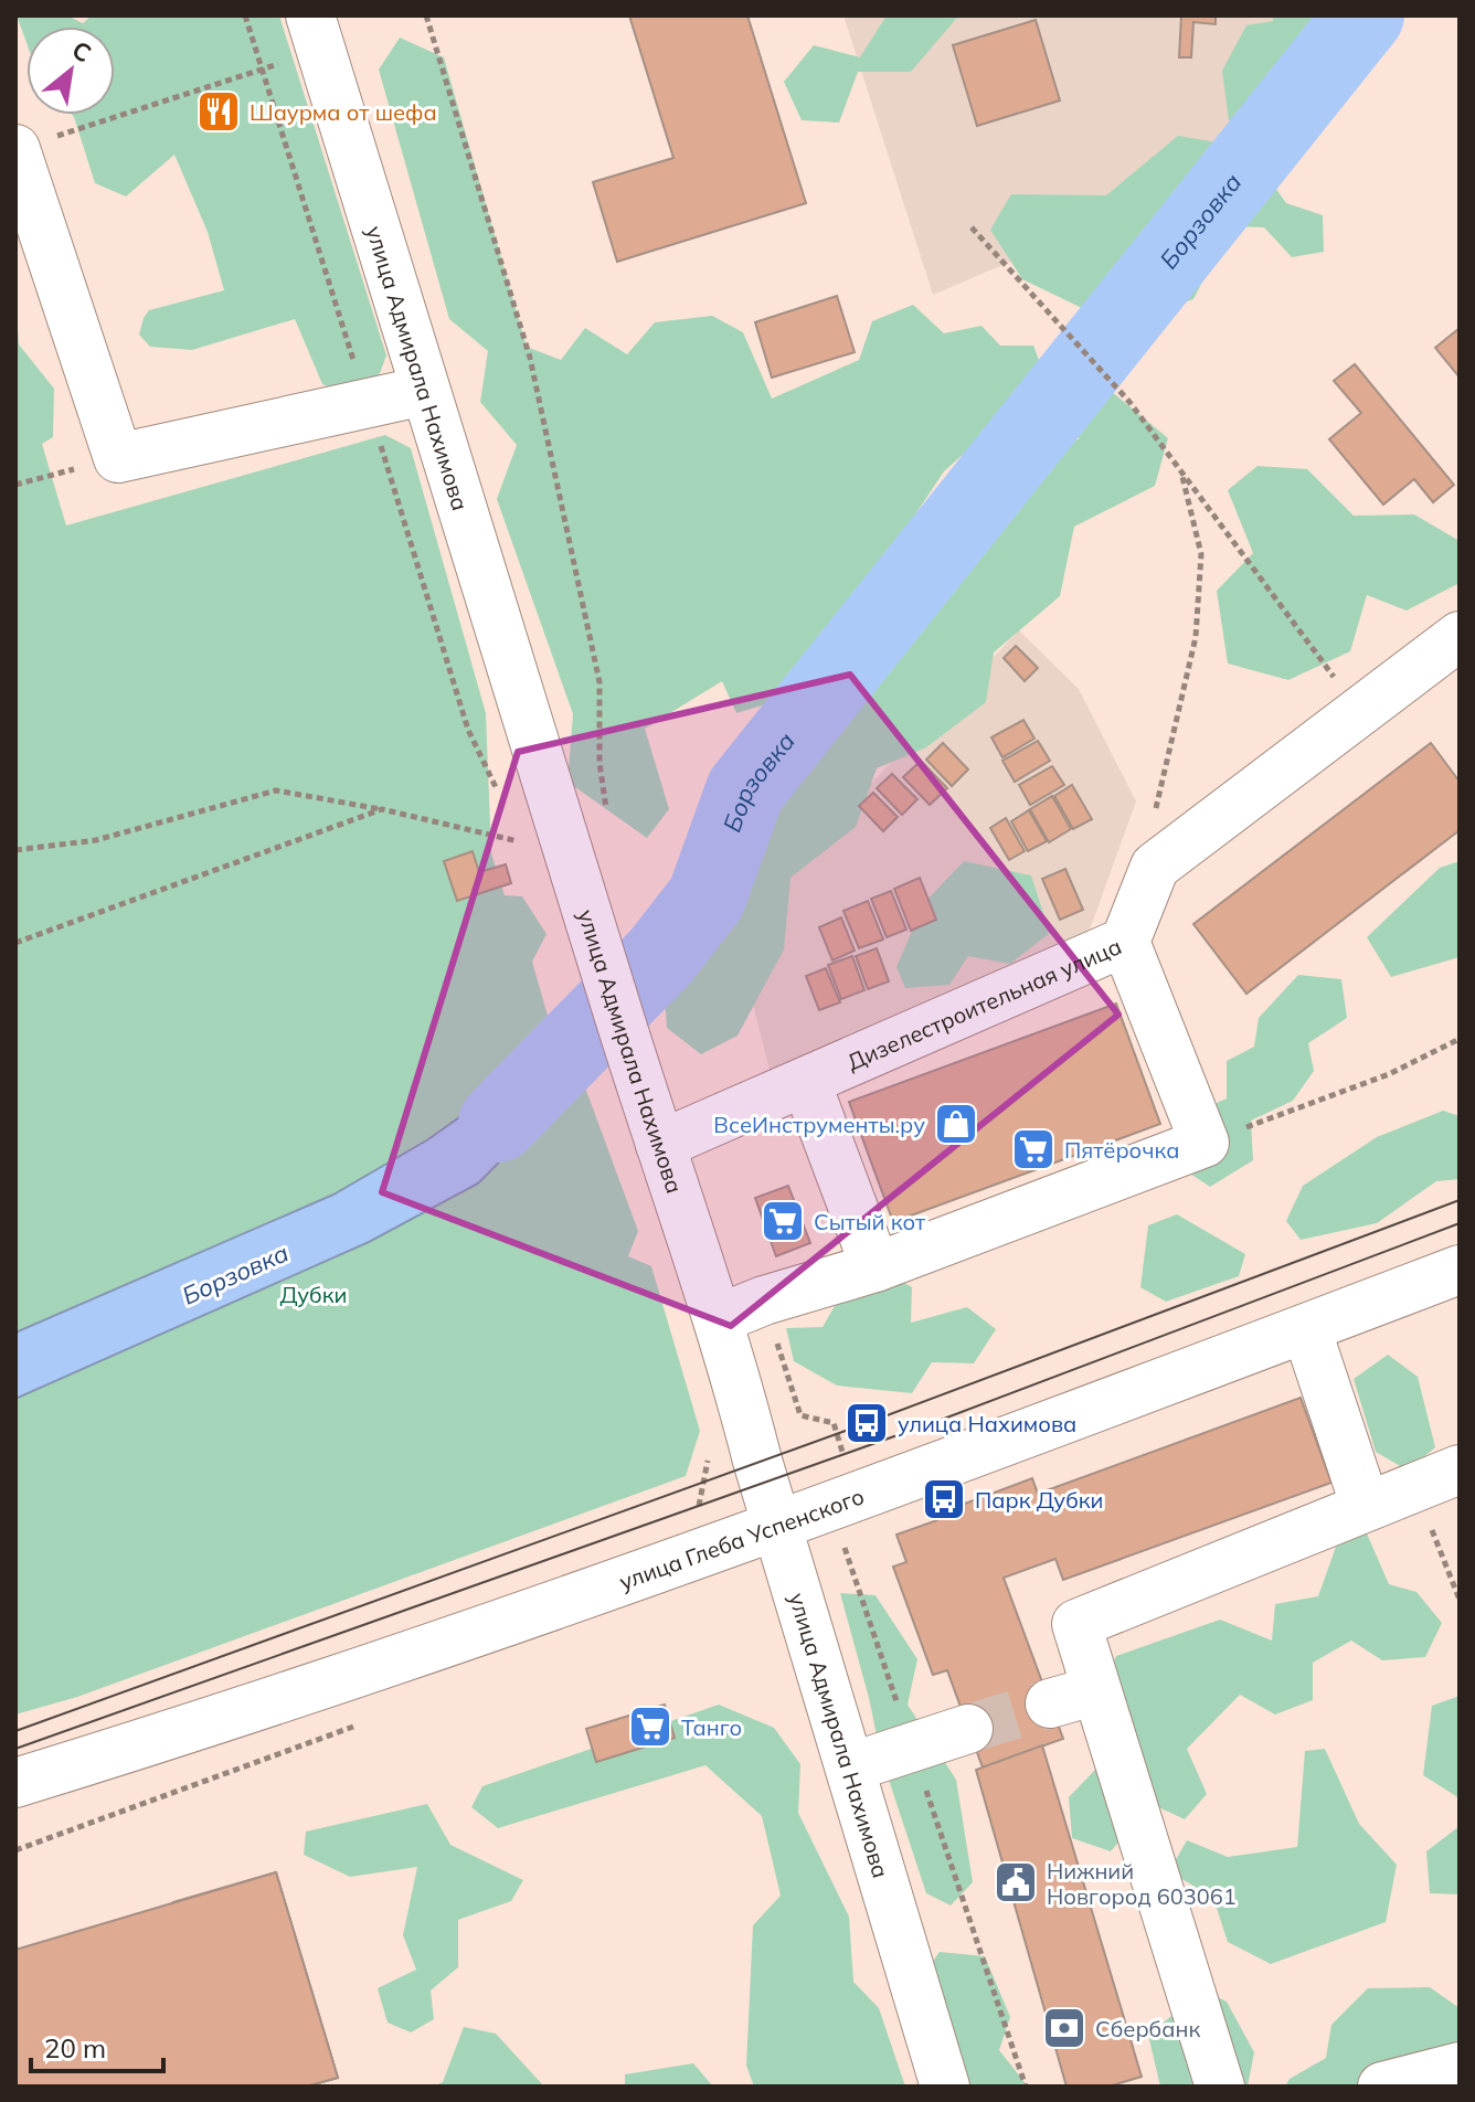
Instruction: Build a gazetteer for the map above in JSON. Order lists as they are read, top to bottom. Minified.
{"streets":{"street":["улица Адмирала Нахимова","Дизелестроительная улица","улица Глеба Успенского"]},"crossings":[["улица Адмирала Нахимова","Дизелестроительная улица"],["улица Адмирала Нахимова","улица Глеба Успенского"]],"water":["Борзовка"],"parks":["Дубки"],"places":{"restaurant":["Шаурма от шефа"],"shop":["ВсеИнструменты.ру"],"supermarket":["Пятёрочка","Сытый кот","Танго"],"bus stop":["улица Нахимова","Парк Дубки"],"public building":["Нижний Новгород 603061"],"bank":["Сбербанк"]},"scale_bar":"20 m","north":"top right"}
